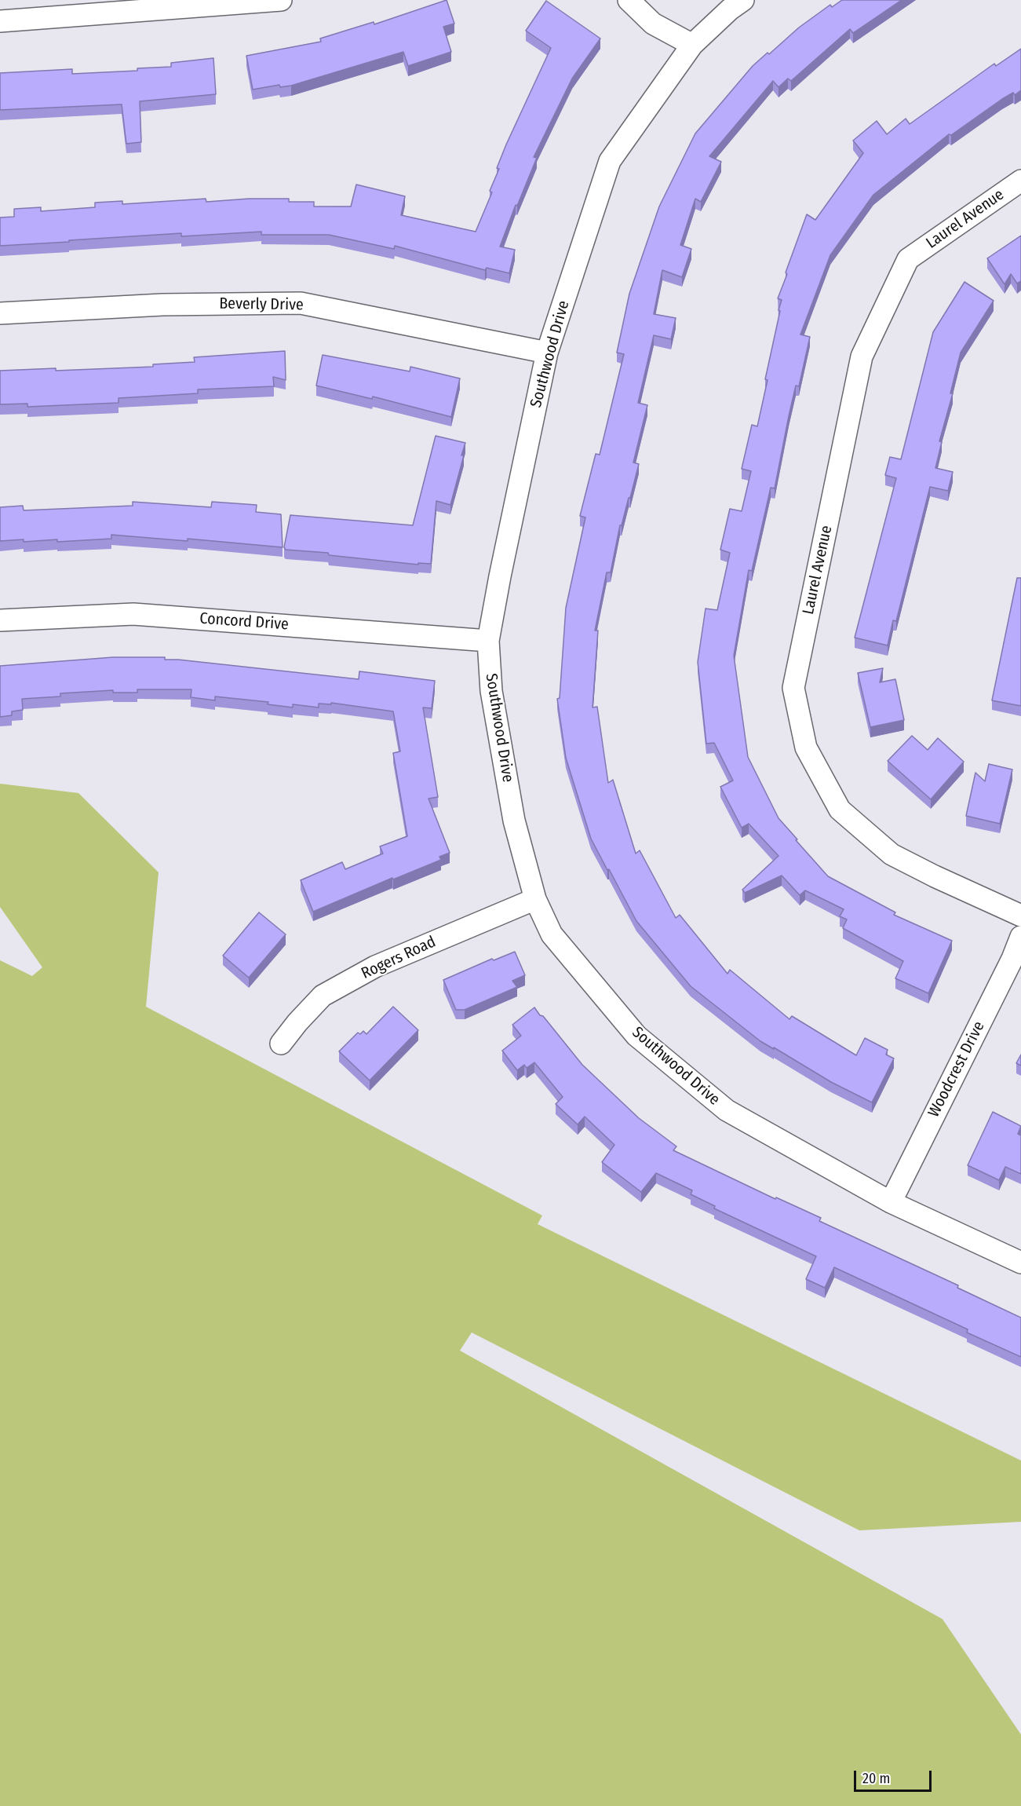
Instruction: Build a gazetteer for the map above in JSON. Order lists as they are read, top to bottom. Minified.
{"streets":{"street":["Laurel Avenue","Beverly Drive","Southwood Drive","Concord Drive","Rogers Road","Woodcrest Drive"]},"crossings":[["Beverly Drive","Southwood Drive"],["Southwood Drive","Concord Drive"],["Southwood Drive","Rogers Road"],["Southwood Drive","Woodcrest Drive"]],"scale_bar":"20 m"}
